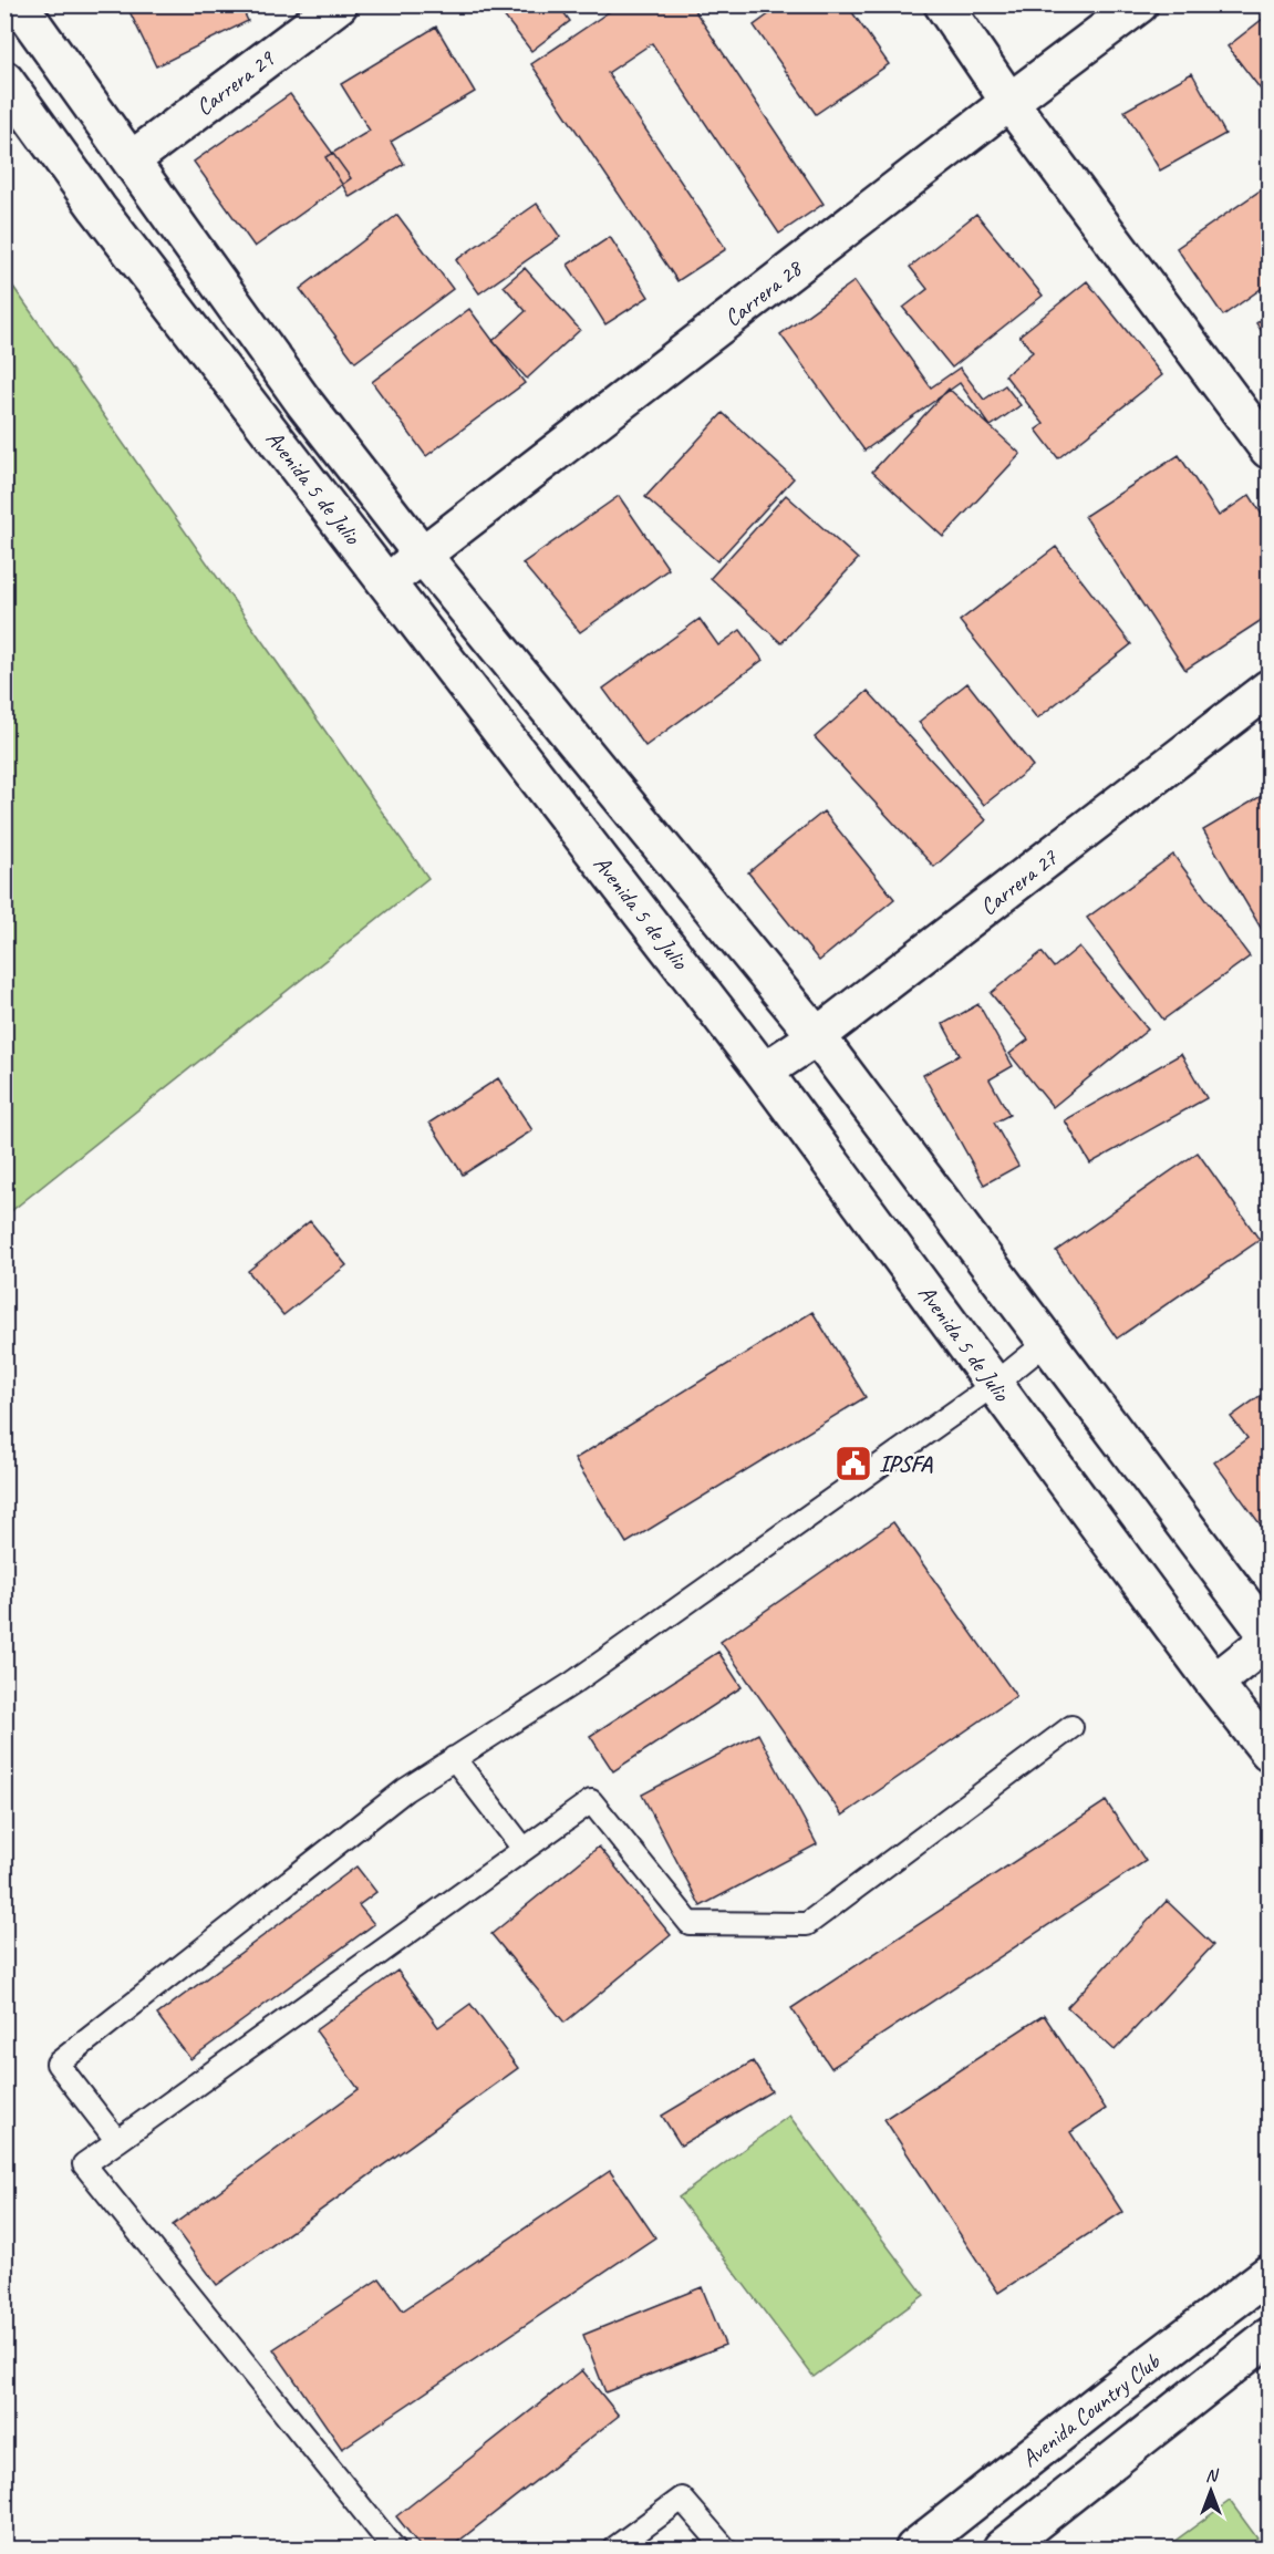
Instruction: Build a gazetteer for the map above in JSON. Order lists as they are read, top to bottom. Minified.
{"streets":{"street":["Carrera 29","Carrera 28","Avenida 5 de Julio","Carrera 27","Avenida Country Club"]},"crossings":[["Carrera 29","Avenida 5 de Julio"],["Carrera 28","Avenida 5 de Julio"],["Avenida 5 de Julio","Carrera 27"]],"places":{"public building":["IPSFA"]},"north":"top"}
